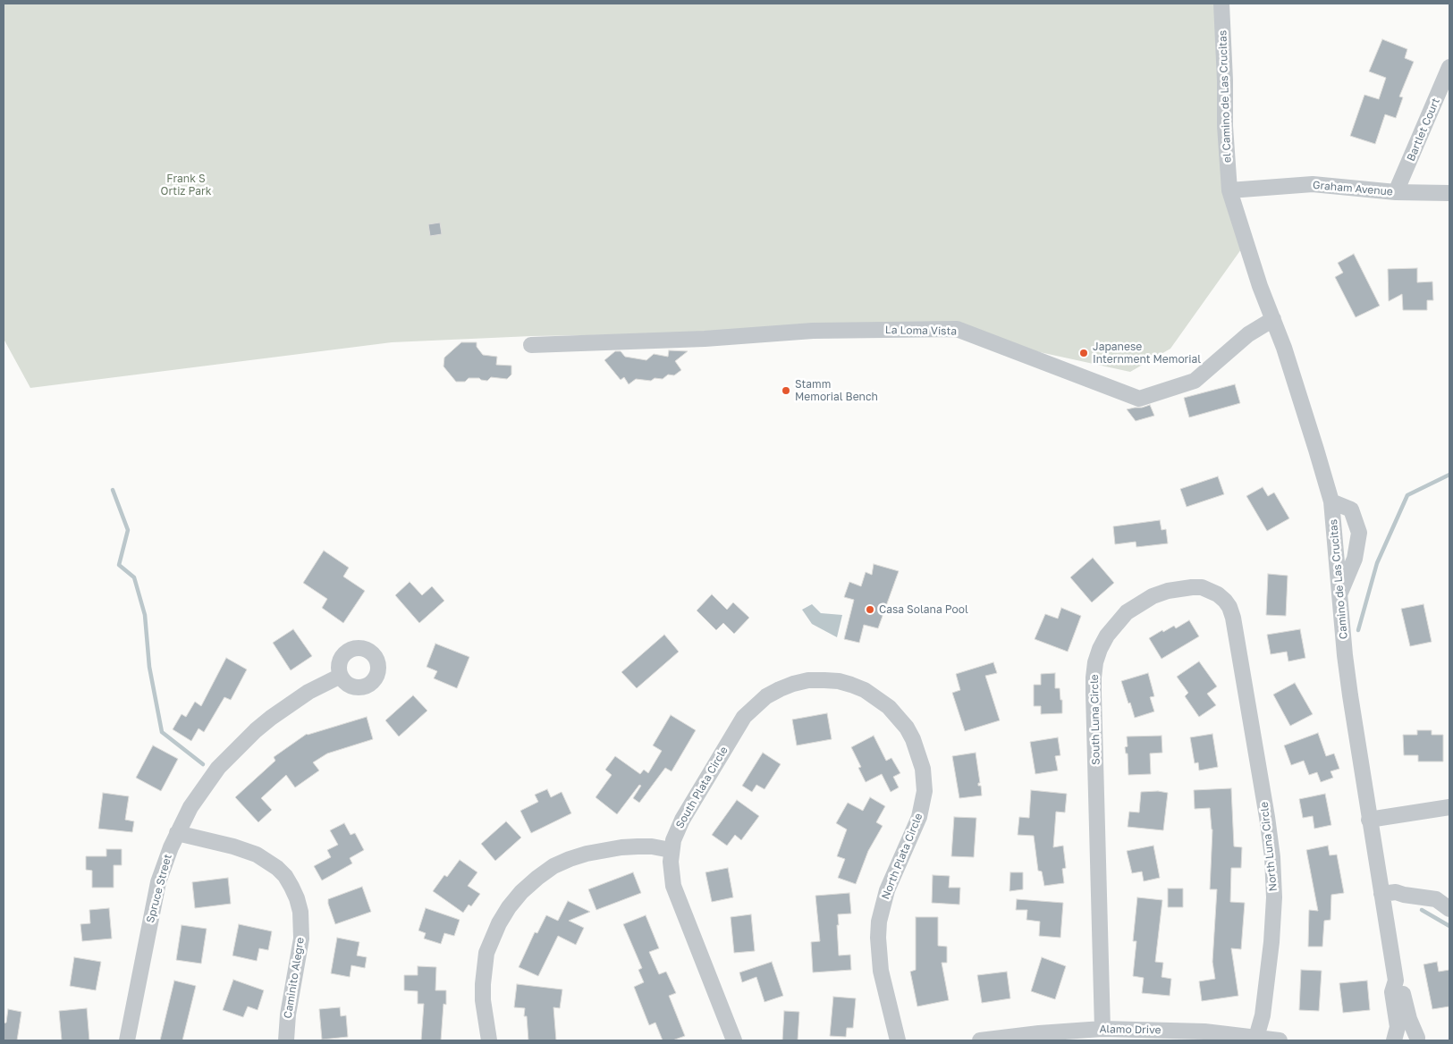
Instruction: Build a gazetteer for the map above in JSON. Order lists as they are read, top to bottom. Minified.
{"streets":{"street":["el Camino de Las Crucitas","Bartlet Court","Graham Avenue","La Loma Vista","Camino de Las Crucitas","South Luna Circle","South Plata Circle","North Luna Circle","North Plata Circle","Spruce Street","Caminito Alegre","Alamo Drive"]},"crossings":[["el Camino de Las Crucitas","Graham Avenue"],["el Camino de Las Crucitas","Camino de Las Crucitas"],["Bartlet Court","Graham Avenue"],["Graham Avenue","Camino de Las Crucitas"],["La Loma Vista","Camino de Las Crucitas"],["South Luna Circle","North Luna Circle"],["South Luna Circle","Alamo Drive"],["South Plata Circle","North Plata Circle"],["North Luna Circle","Alamo Drive"],["Spruce Street","Caminito Alegre"]],"parks":["Frank S Ortiz Park"],"places":["Japanese Internment Memorial","Stamm Memorial Bench","Casa Solana Pool"]}
